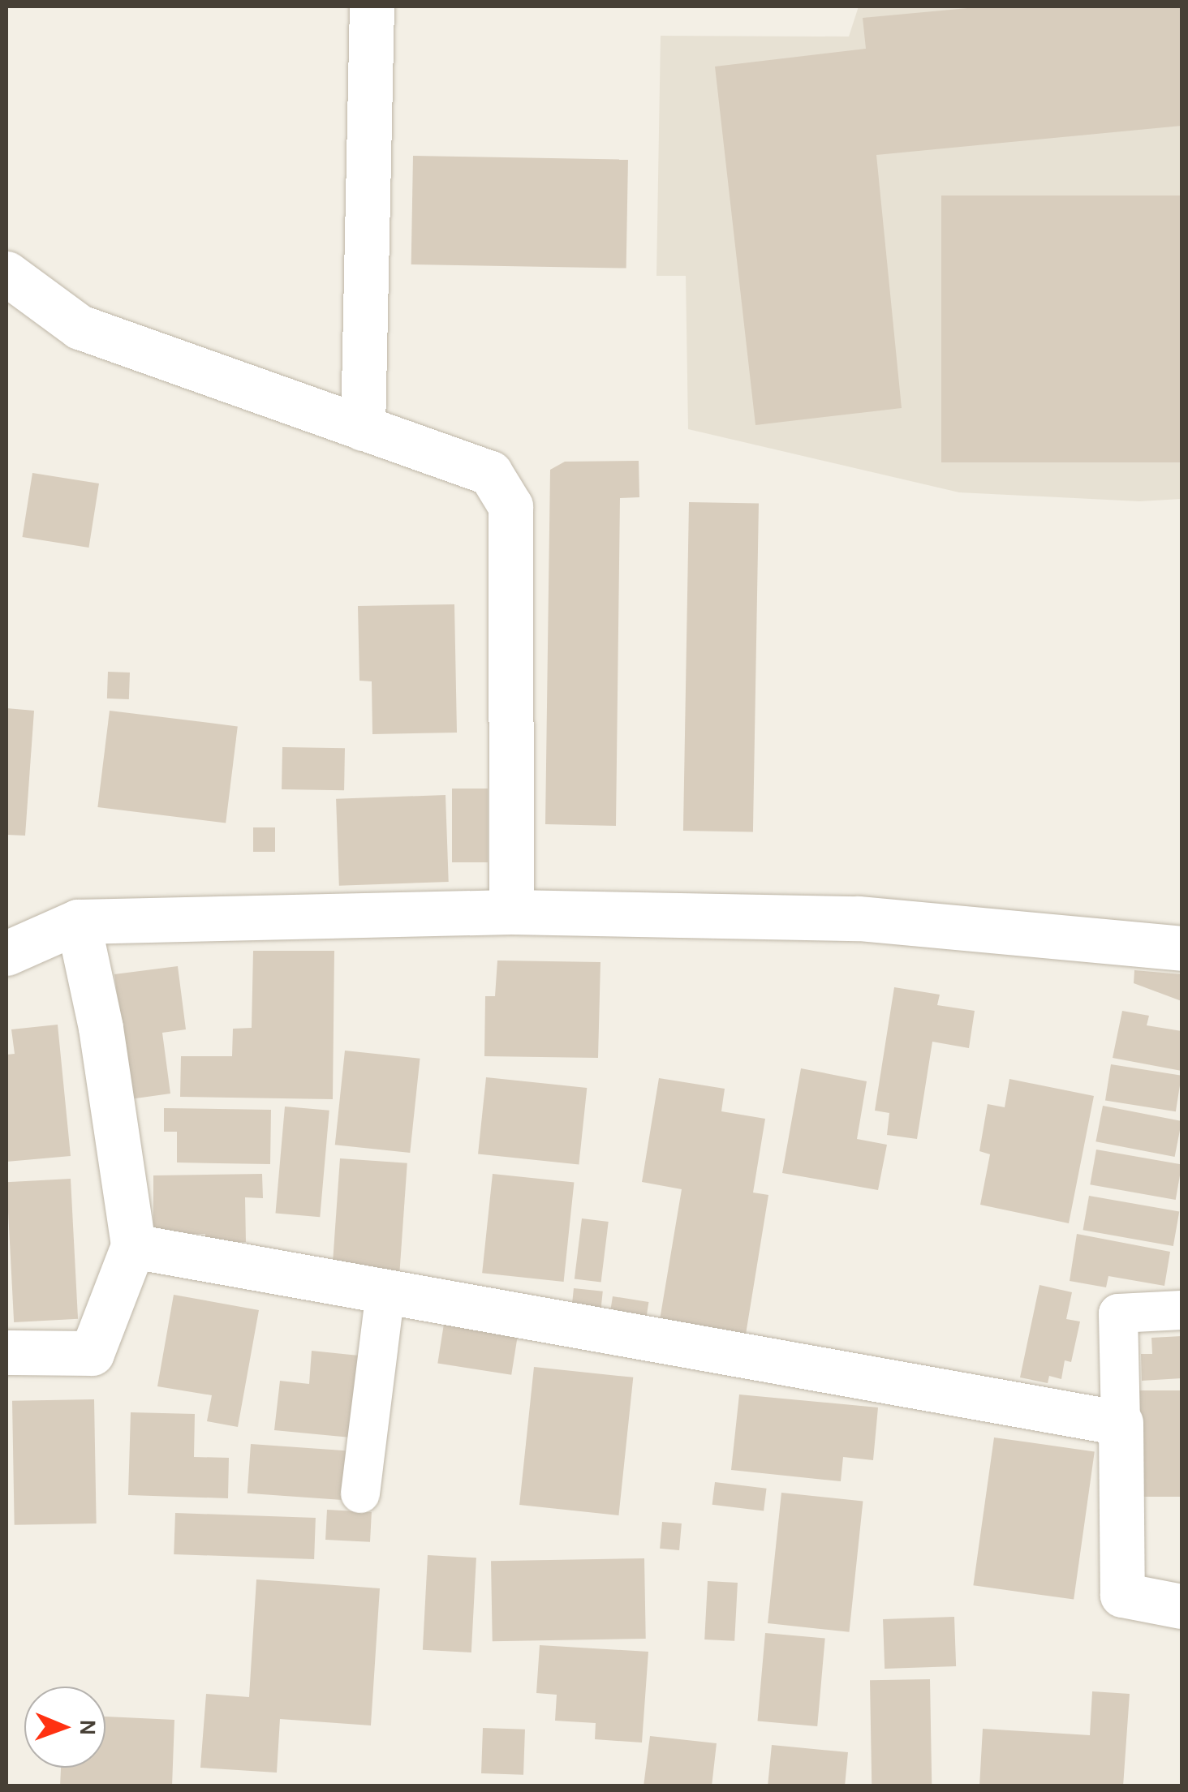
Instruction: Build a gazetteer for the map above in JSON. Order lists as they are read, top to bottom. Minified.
{"north":"right"}
